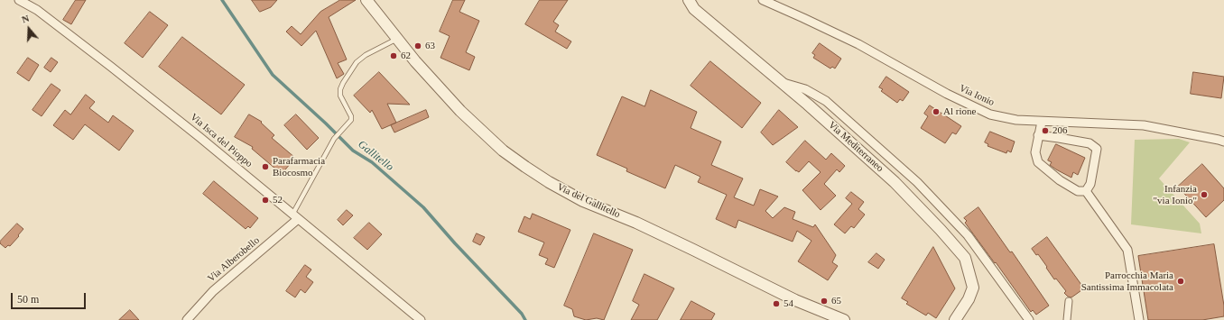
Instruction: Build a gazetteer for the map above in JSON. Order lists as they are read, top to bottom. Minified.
{"streets":{"street":["Via Ionio","Via Isca del Pioppo","Via Mediterraneo","Via del Gallitello","Via Alberobello"]},"crossings":[["Via Isca del Pioppo","Via Alberobello"]],"water":["Gallitello"],"places":["63","62","Al rione","206","Parafarmacia Biocosmo","Infanzia \"via Ionio\"","52","Parrocchia Maria Santissima Immacolata","65","54"],"scale_bar":"50 m","north":"top"}
